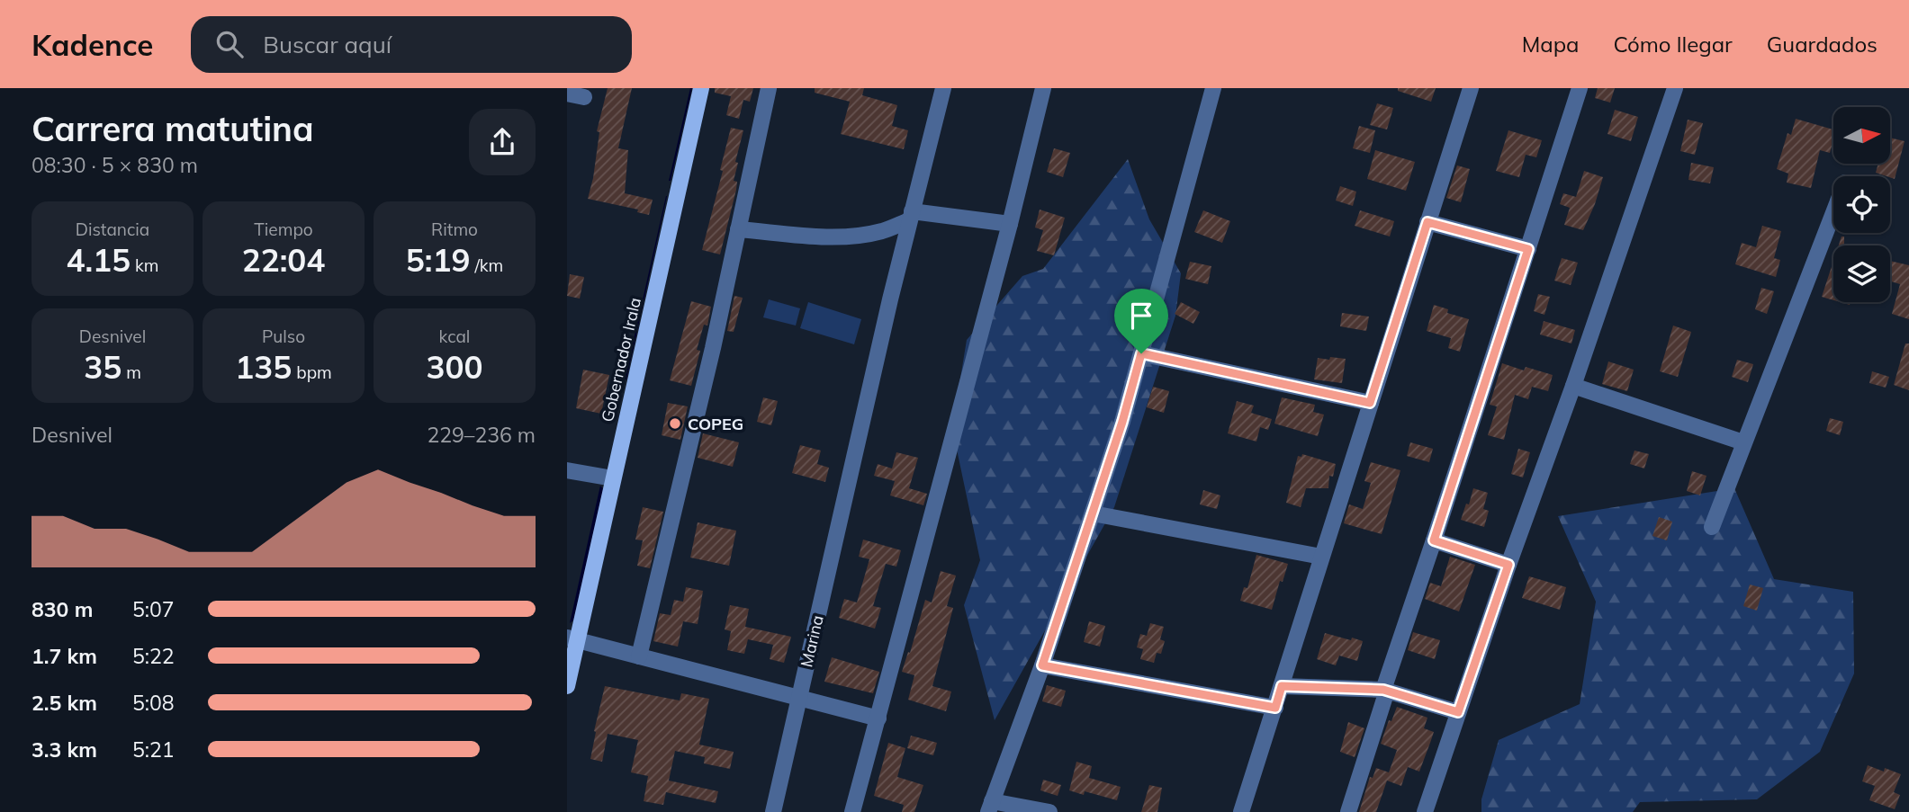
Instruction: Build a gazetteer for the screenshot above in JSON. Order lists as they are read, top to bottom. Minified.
{"streets":{"main road":["Gobernador Irala"],"street":["Marina"]},"places":["COPEG"],"north":"right","page":{"header":"Kadence","search":"Buscar aquí","nav":["Mapa","Cómo llegar","Guardados"],"heading":["Carrera matutina","08:30 · 5 × 830 m"],"stats":[["Distancia","4.15 km"],["Tiempo","22:04"],["Ritmo","5:19 /km"],["Desnivel","35 m"],["Pulso","135 bpm"],["kcal","300"]],"chart":["Desnivel","229–236 m"],"list":[{"name":"830 m","note":"5:07"},{"name":"1.7 km","note":"5:22"},{"name":"2.5 km","note":"5:08"},{"name":"3.3 km","note":"5:21"}]}}
